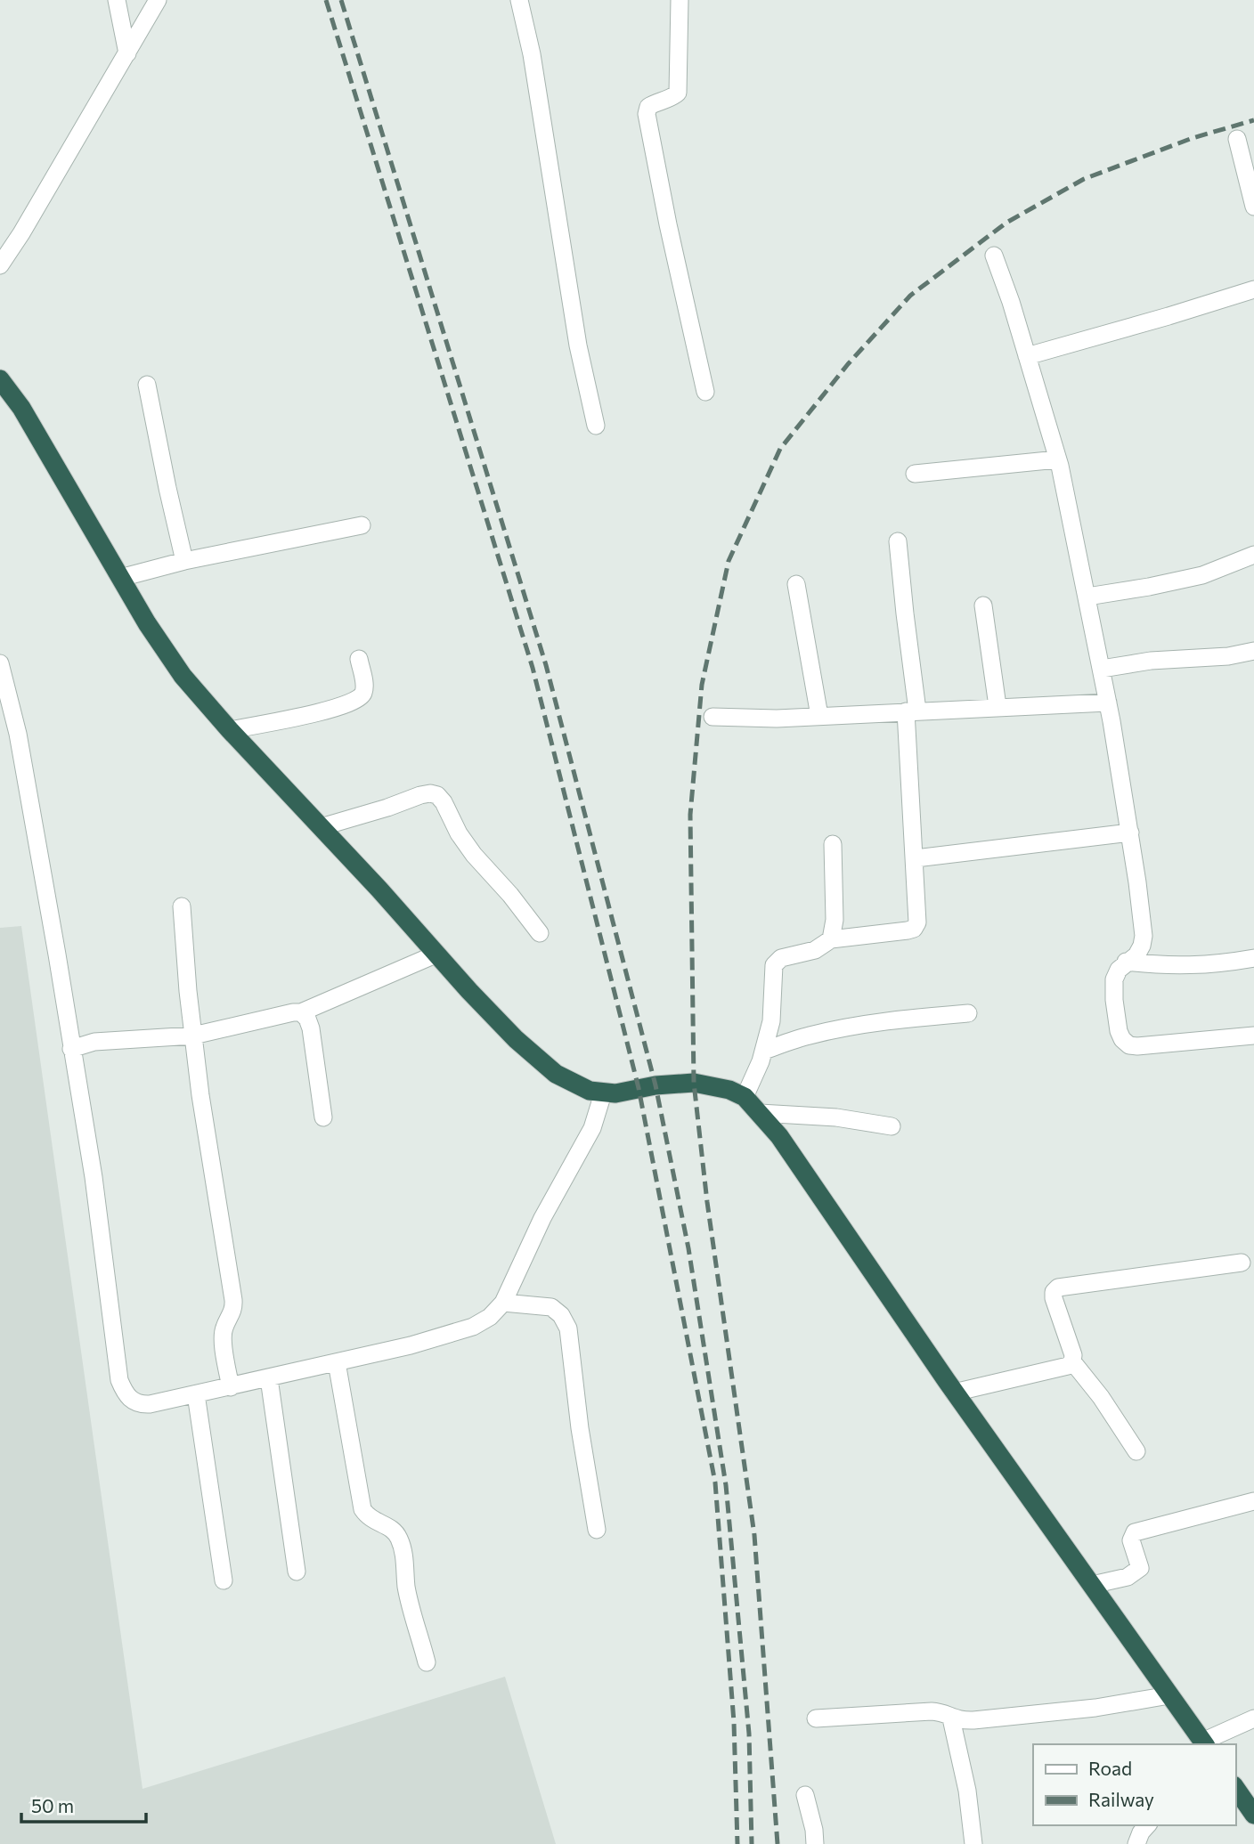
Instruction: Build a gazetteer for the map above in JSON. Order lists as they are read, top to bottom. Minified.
{"legend":["Road","Railway"],"scale_bar":"50 m"}
